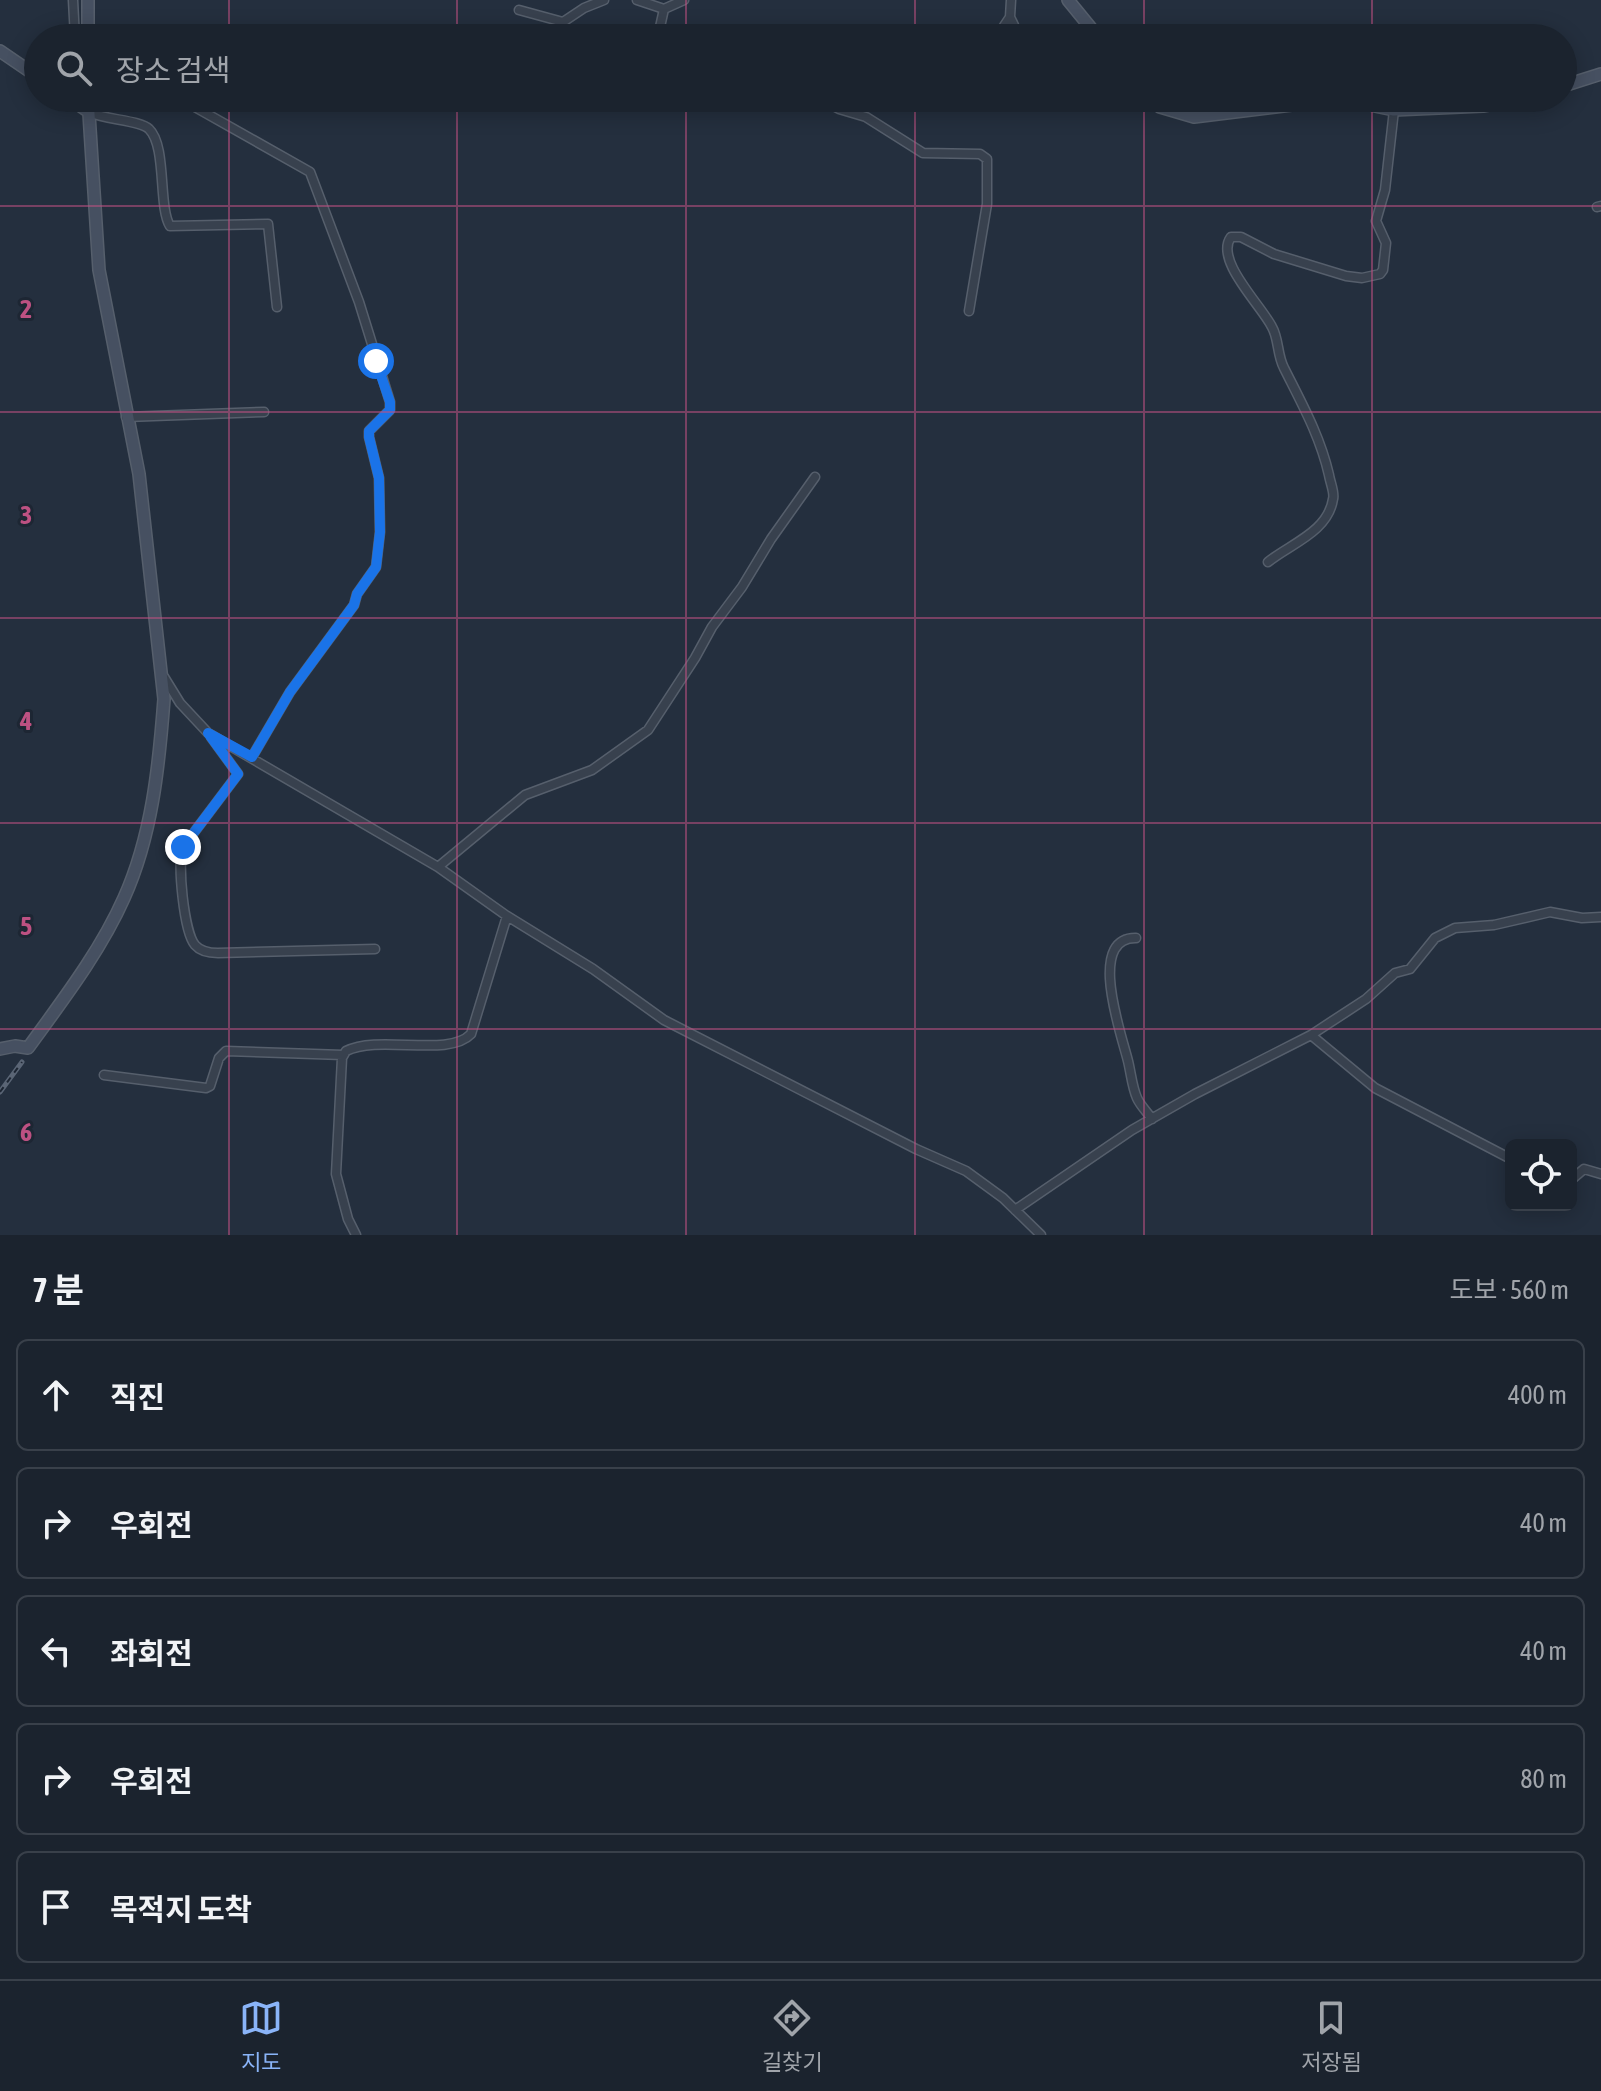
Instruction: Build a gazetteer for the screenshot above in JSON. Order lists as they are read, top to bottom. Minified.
{"page":{"search":"장소 검색","heading":["7 분","도보 · 560 m"],"list":[["직진","400 m"],["우회전","40 m"],["좌회전","40 m"],["우회전","80 m"],"목적지 도착"],"nav":["지도","길찾기","저장됨"]},"grid":{"rows":["2","3","4","5","6"]}}
